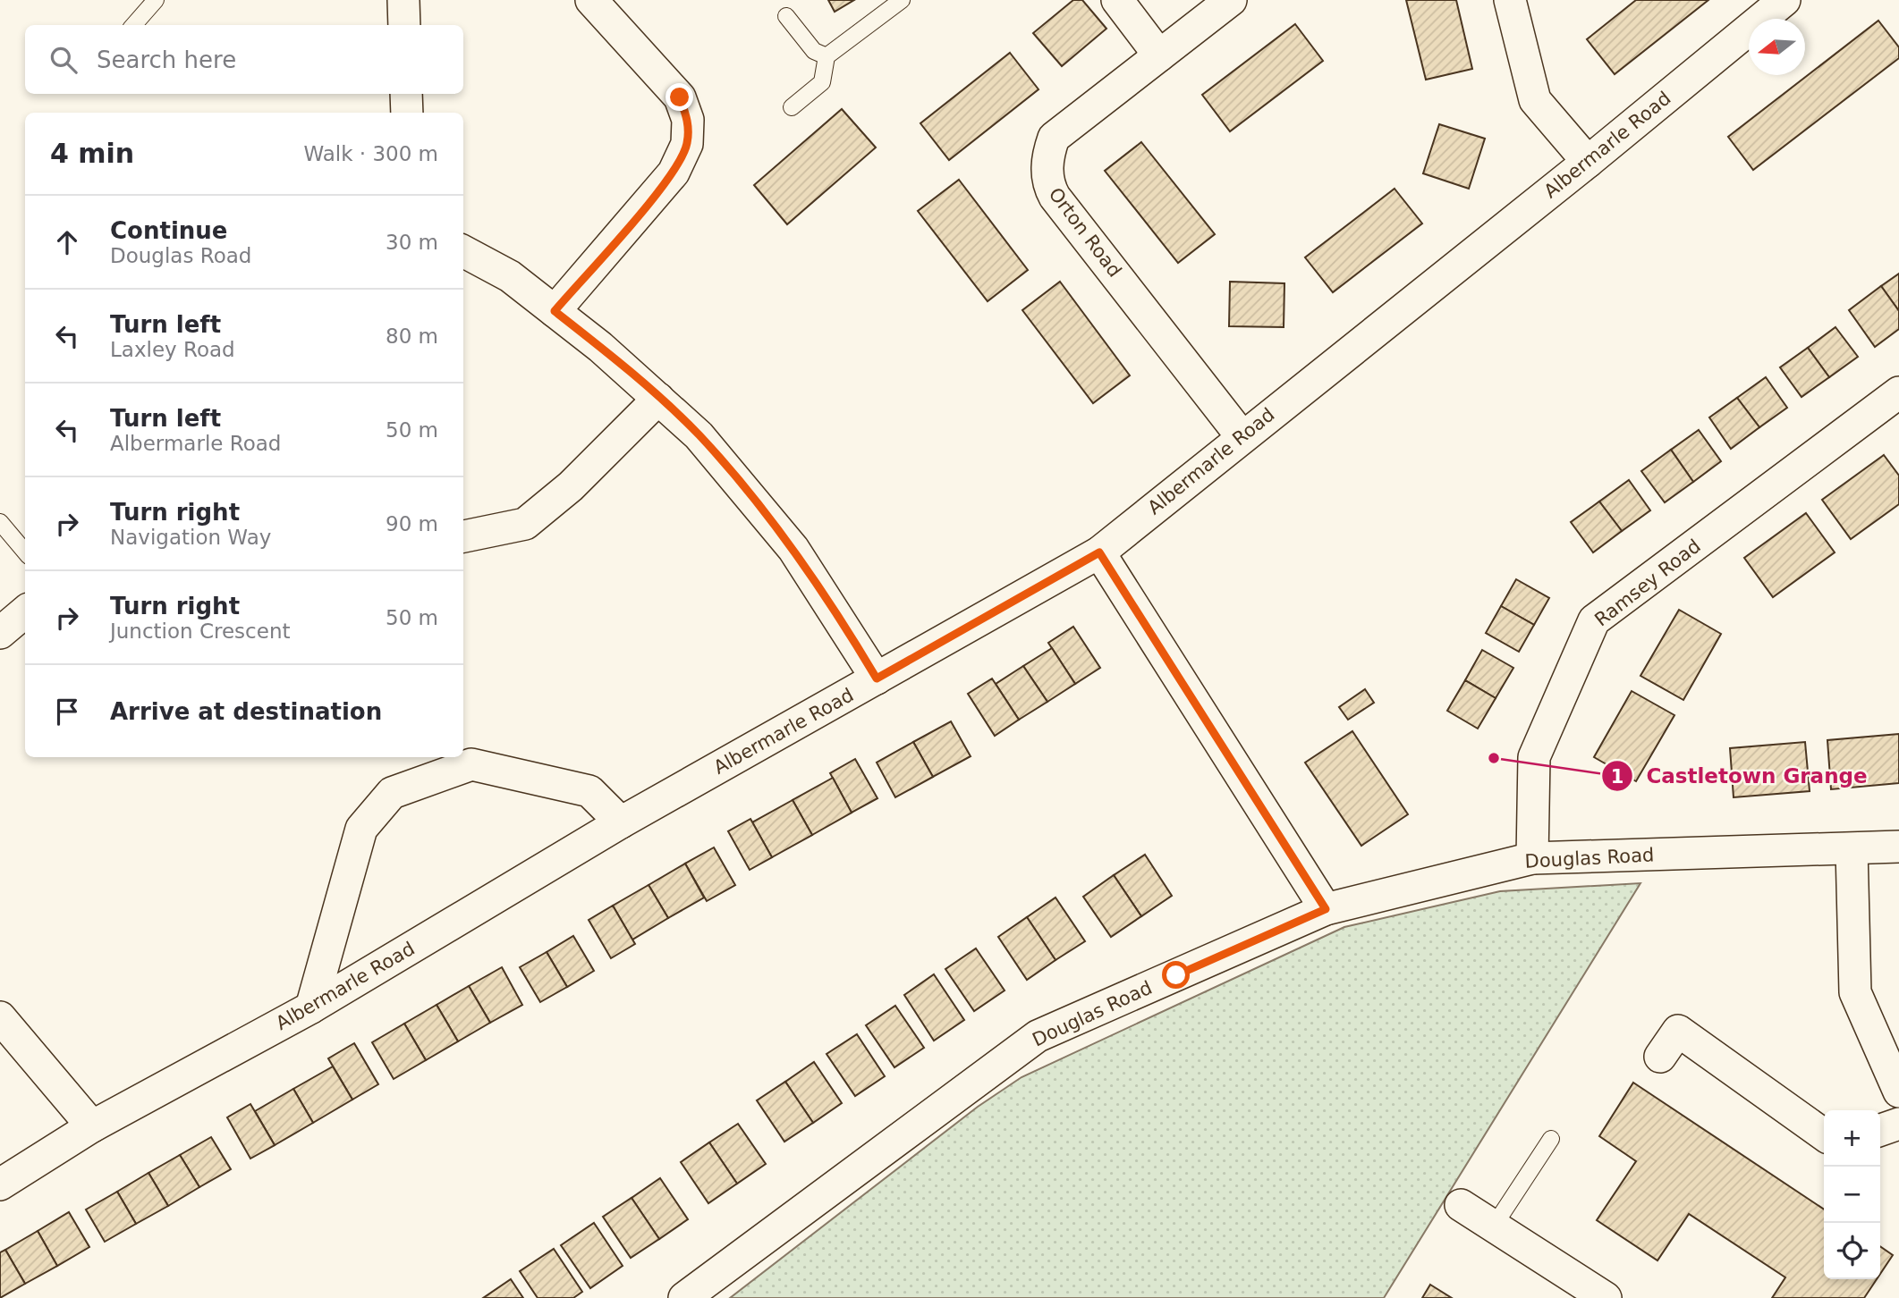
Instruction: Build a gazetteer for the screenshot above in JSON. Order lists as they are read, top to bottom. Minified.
{"streets":{"street":["Albermarle Road","Orton Road","Ramsey Road","Douglas Road"]},"crossings":[["Albermarle Road","Orton Road"],["Ramsey Road","Douglas Road"]],"places":["Castletown Grange"],"north":"left","page":{"search":"Search here","heading":["4 min","Walk · 300 m"],"list":[["Continue","Douglas Road","30 m"],["Turn left","Laxley Road","80 m"],["Turn left","Albermarle Road","50 m"],["Turn right","Navigation Way","90 m"],["Turn right","Junction Crescent","50 m"],"Arrive at destination"],"map_buttons":["+","−"]}}
